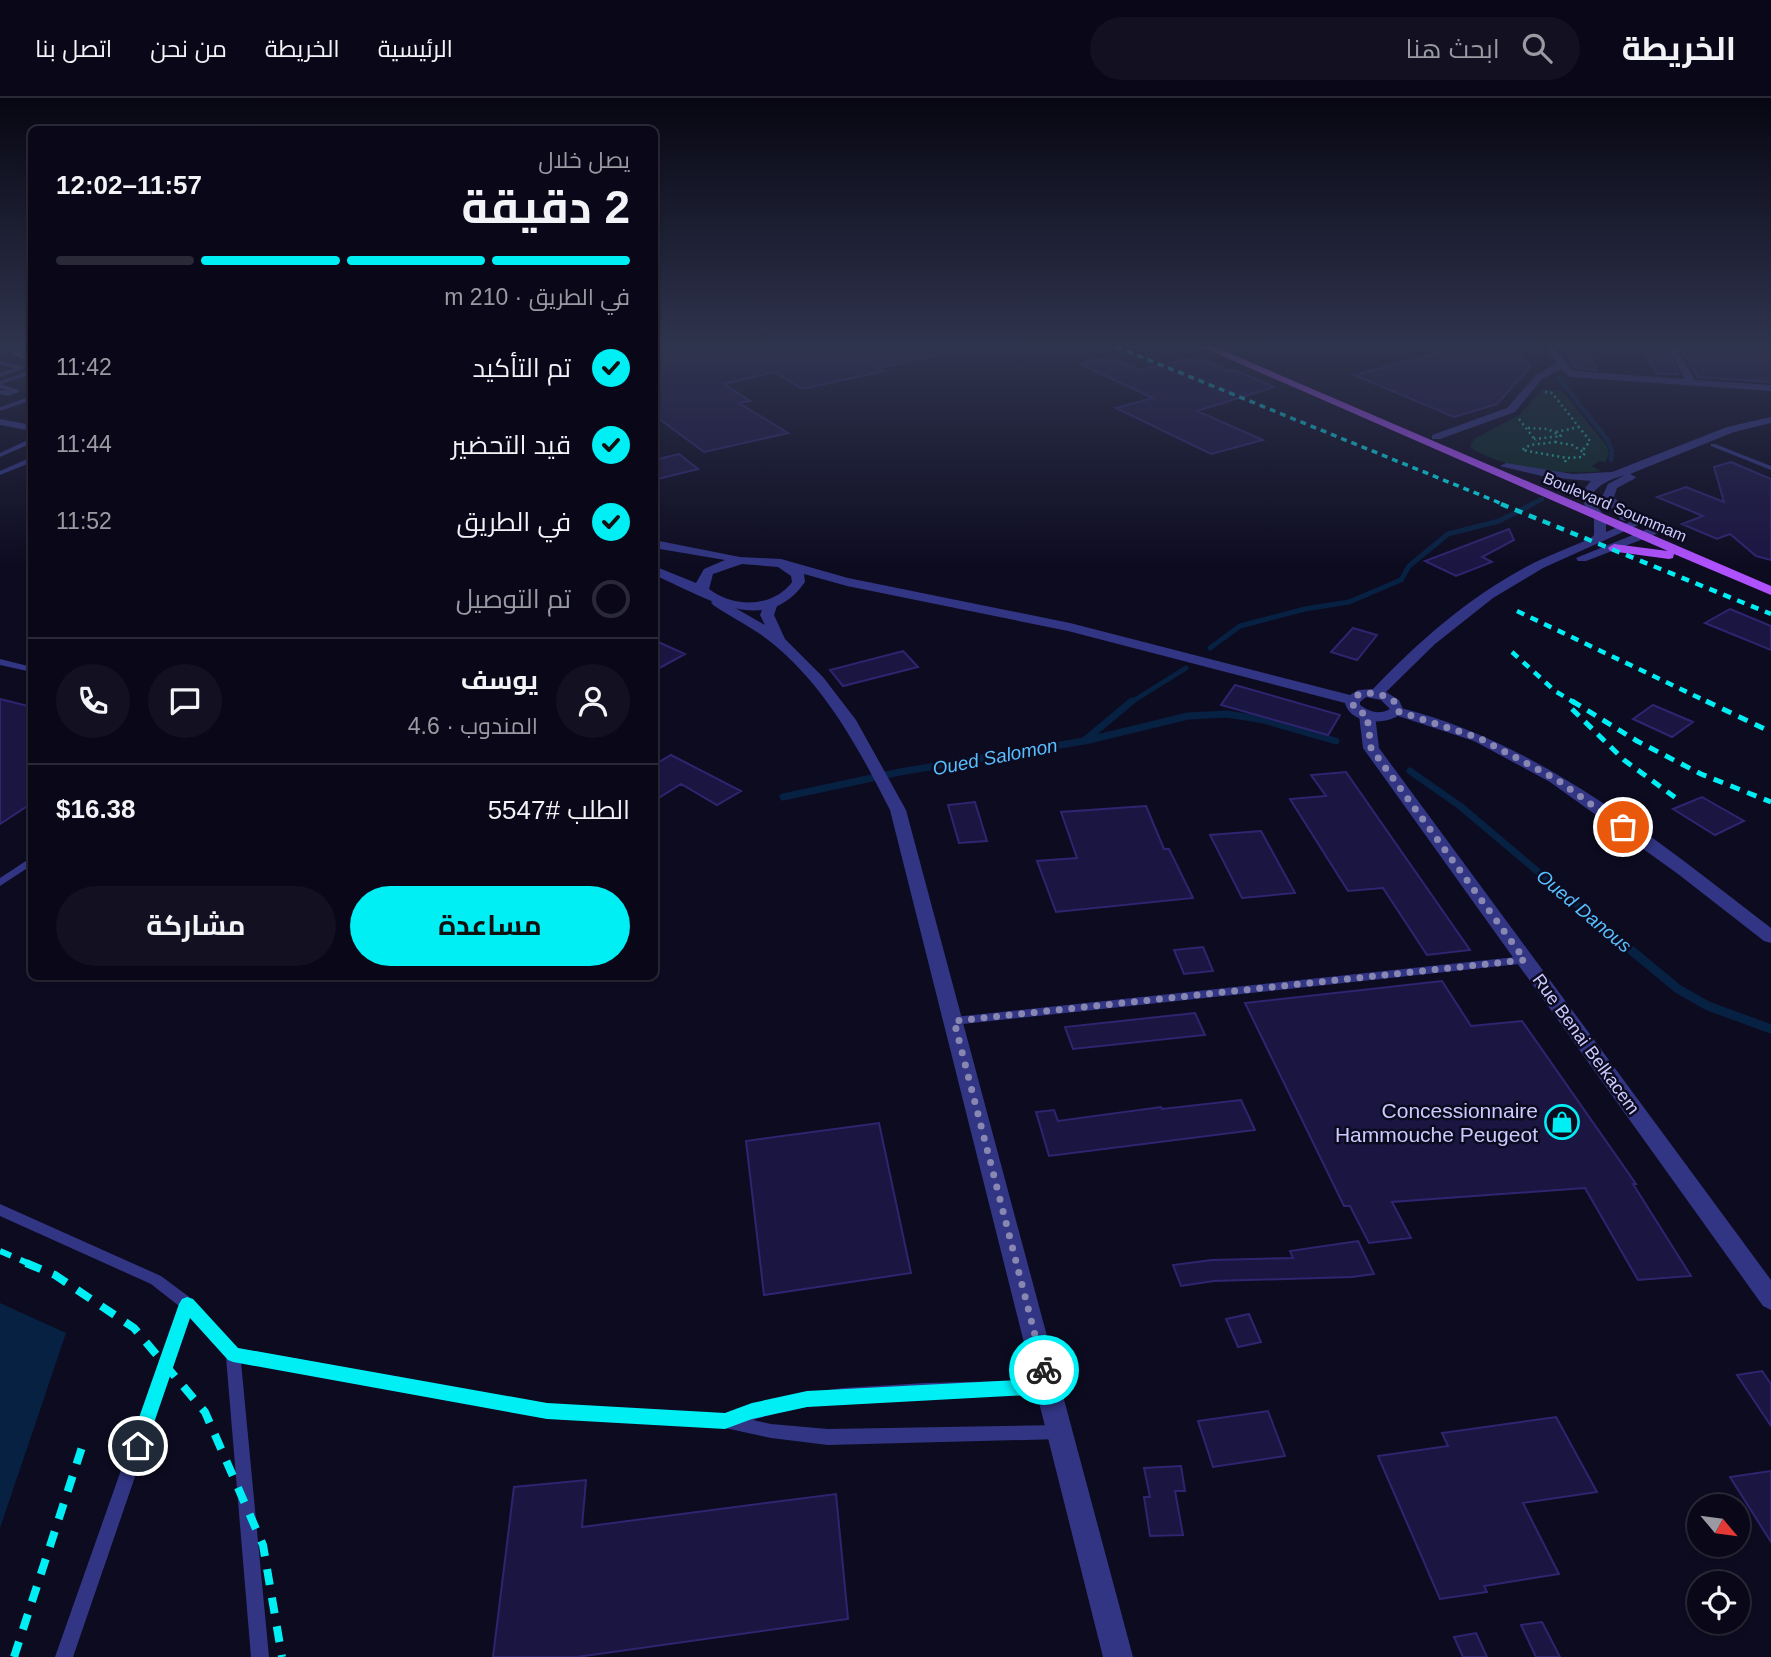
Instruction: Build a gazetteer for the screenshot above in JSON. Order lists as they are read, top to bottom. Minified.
{"streets":{"main road":["Boulevard Soummam"],"street":["Rue Benai Belkacem"]},"water":["Oued Salomon","Oued Danous"],"places":{"shop":["Concessionnaire Hammouche Peugeot"]},"north":"bottom right","page":{"header":"الخريطة","search":"ابحث هنا","nav":["الرئيسية","الخريطة","من نحن","اتصل بنا"],"heading":["2 دقيقة","يصل خلال","11:57–12:02"],"panel":["يوسف","المندوب · 4.6","الطلب #5547","$16.38"],"bar":"في الطريق · 210 m","list":[["تم التأكيد","11:42"],["قيد التحضير","11:44"],["في الطريق","11:52"],"تم التوصيل"],"buttons":["مساعدة","مشاركة"]}}
